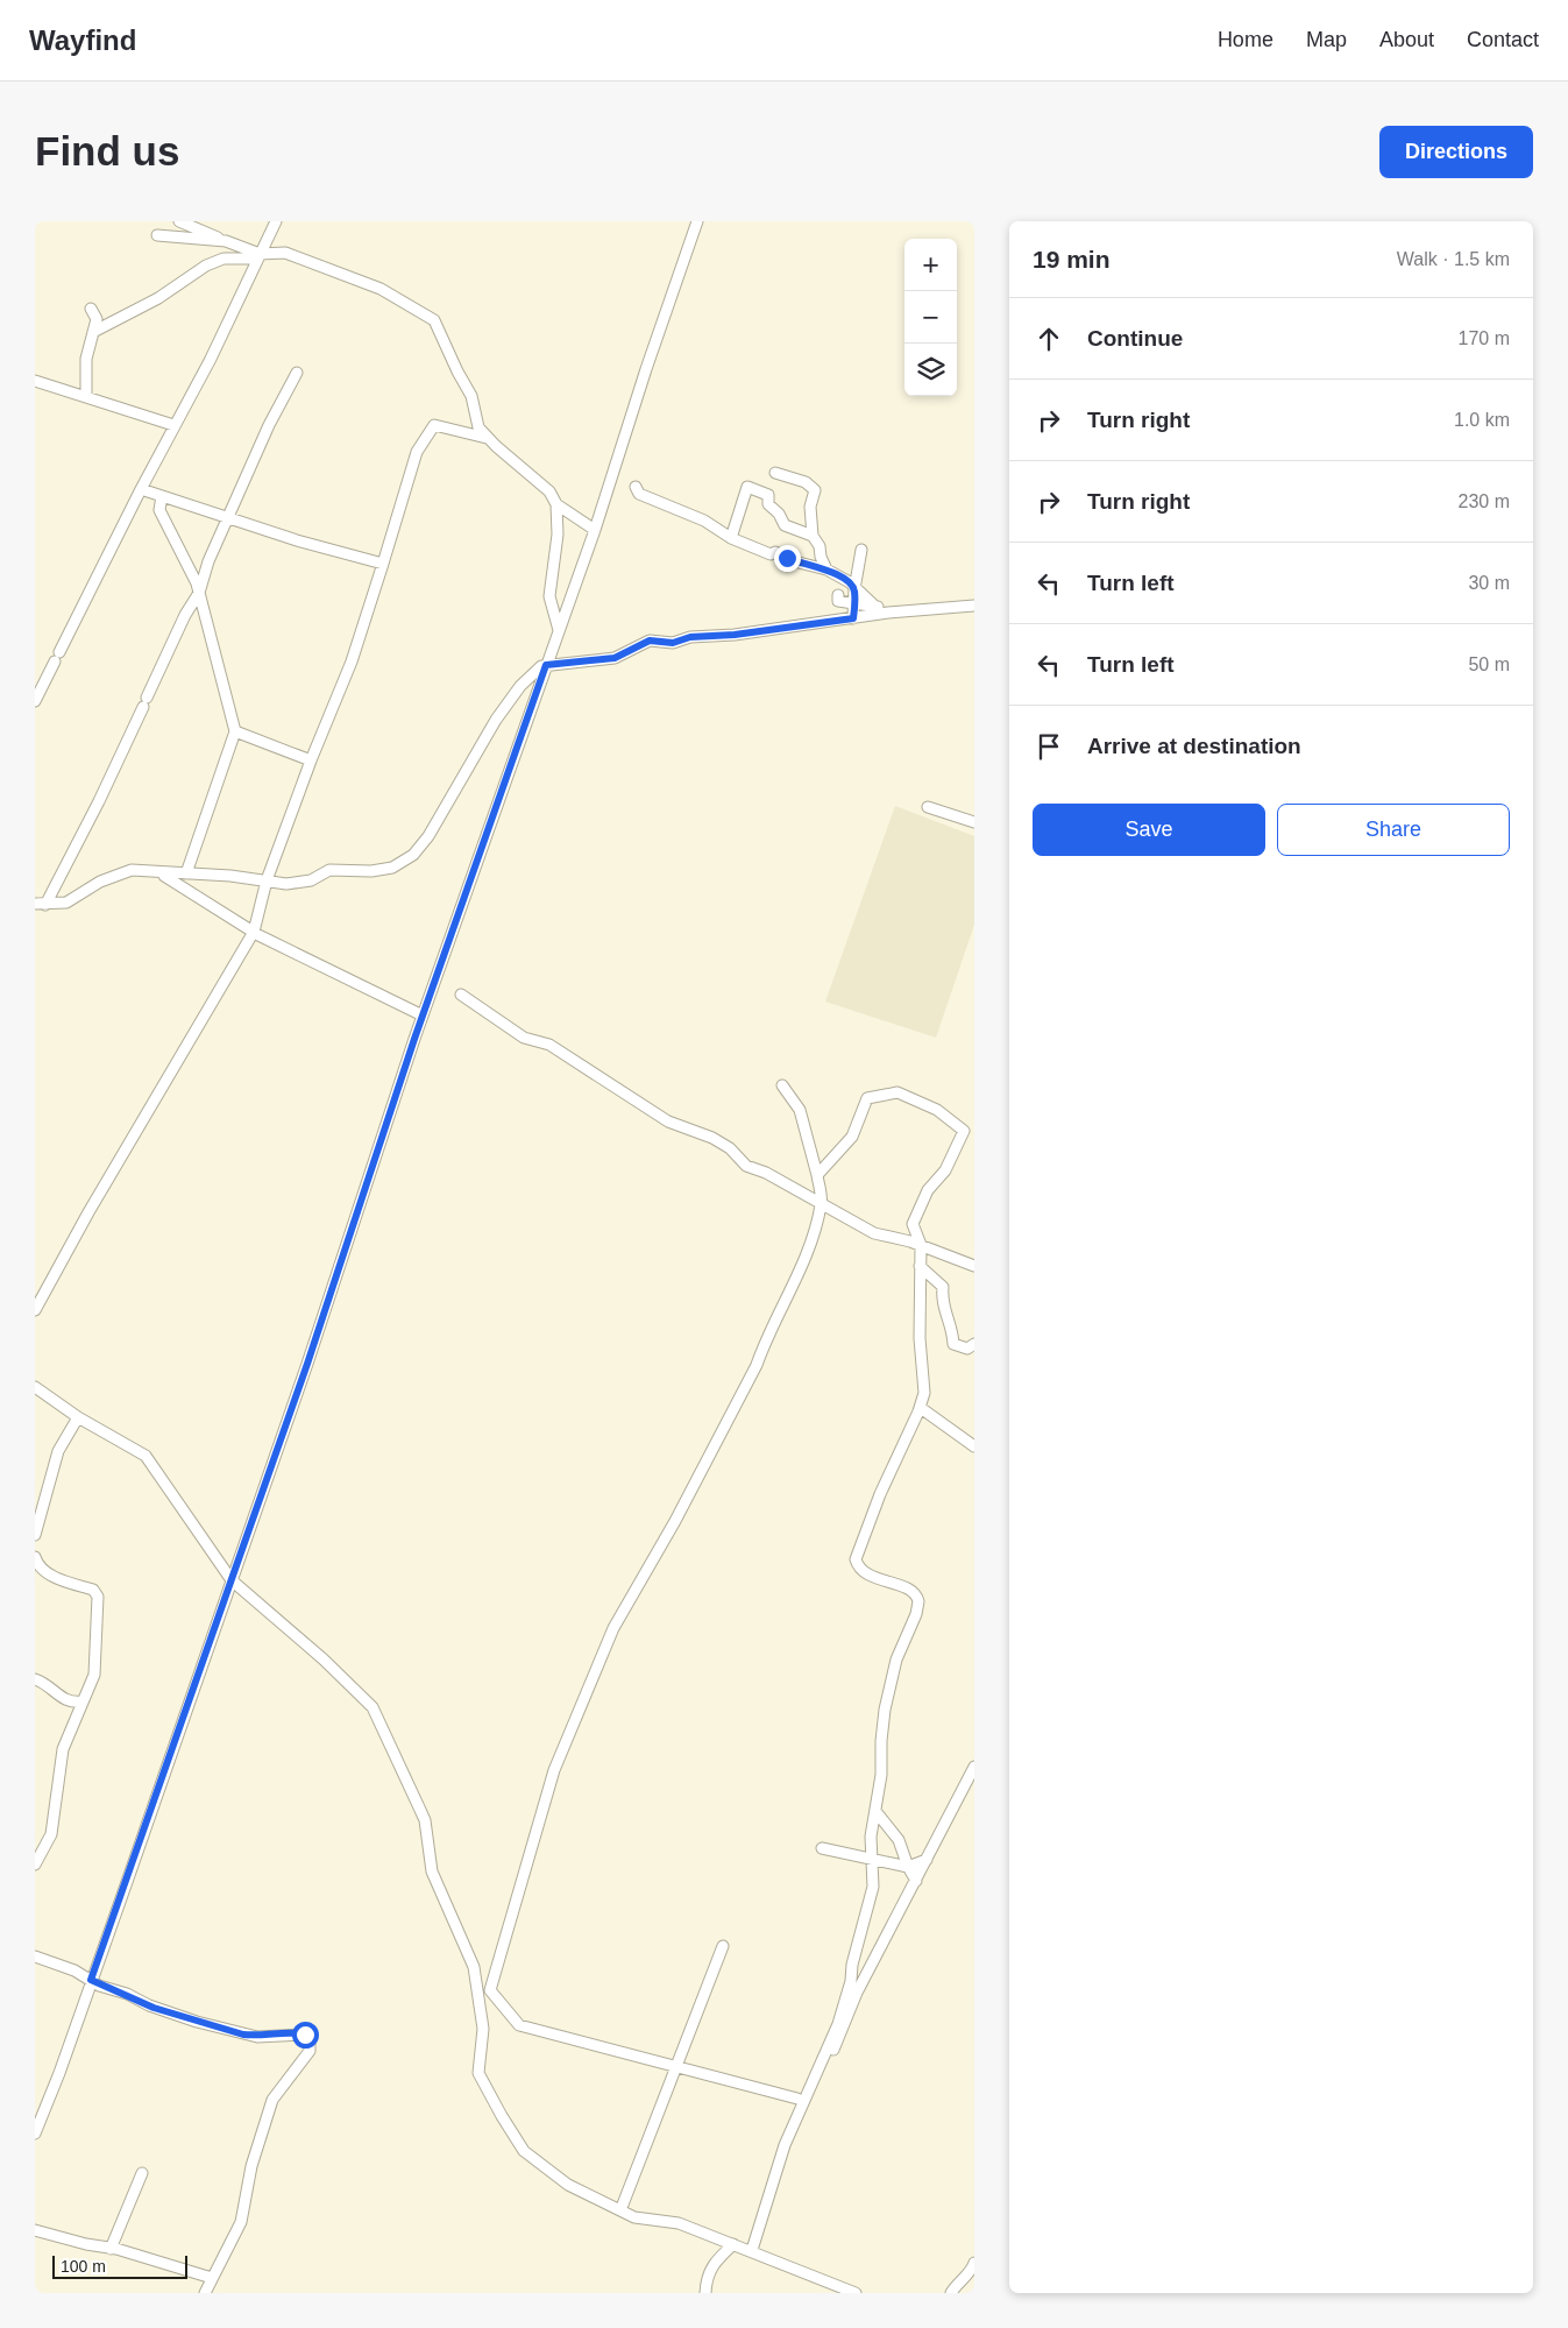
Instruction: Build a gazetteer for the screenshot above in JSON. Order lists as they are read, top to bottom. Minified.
{"scale_bar":"100 m","page":{"header":"Wayfind","nav":["Home","Map","About","Contact"],"buttons":["Directions",["Save","Share"]],"title":"Find us","heading":["19 min","Walk · 1.5 km"],"map_buttons":["+","−"],"list":[["Continue","170 m"],["Turn right","1.0 km"],["Turn right","230 m"],["Turn left","30 m"],["Turn left","50 m"],"Arrive at destination"],"scale":"100 m"}}
